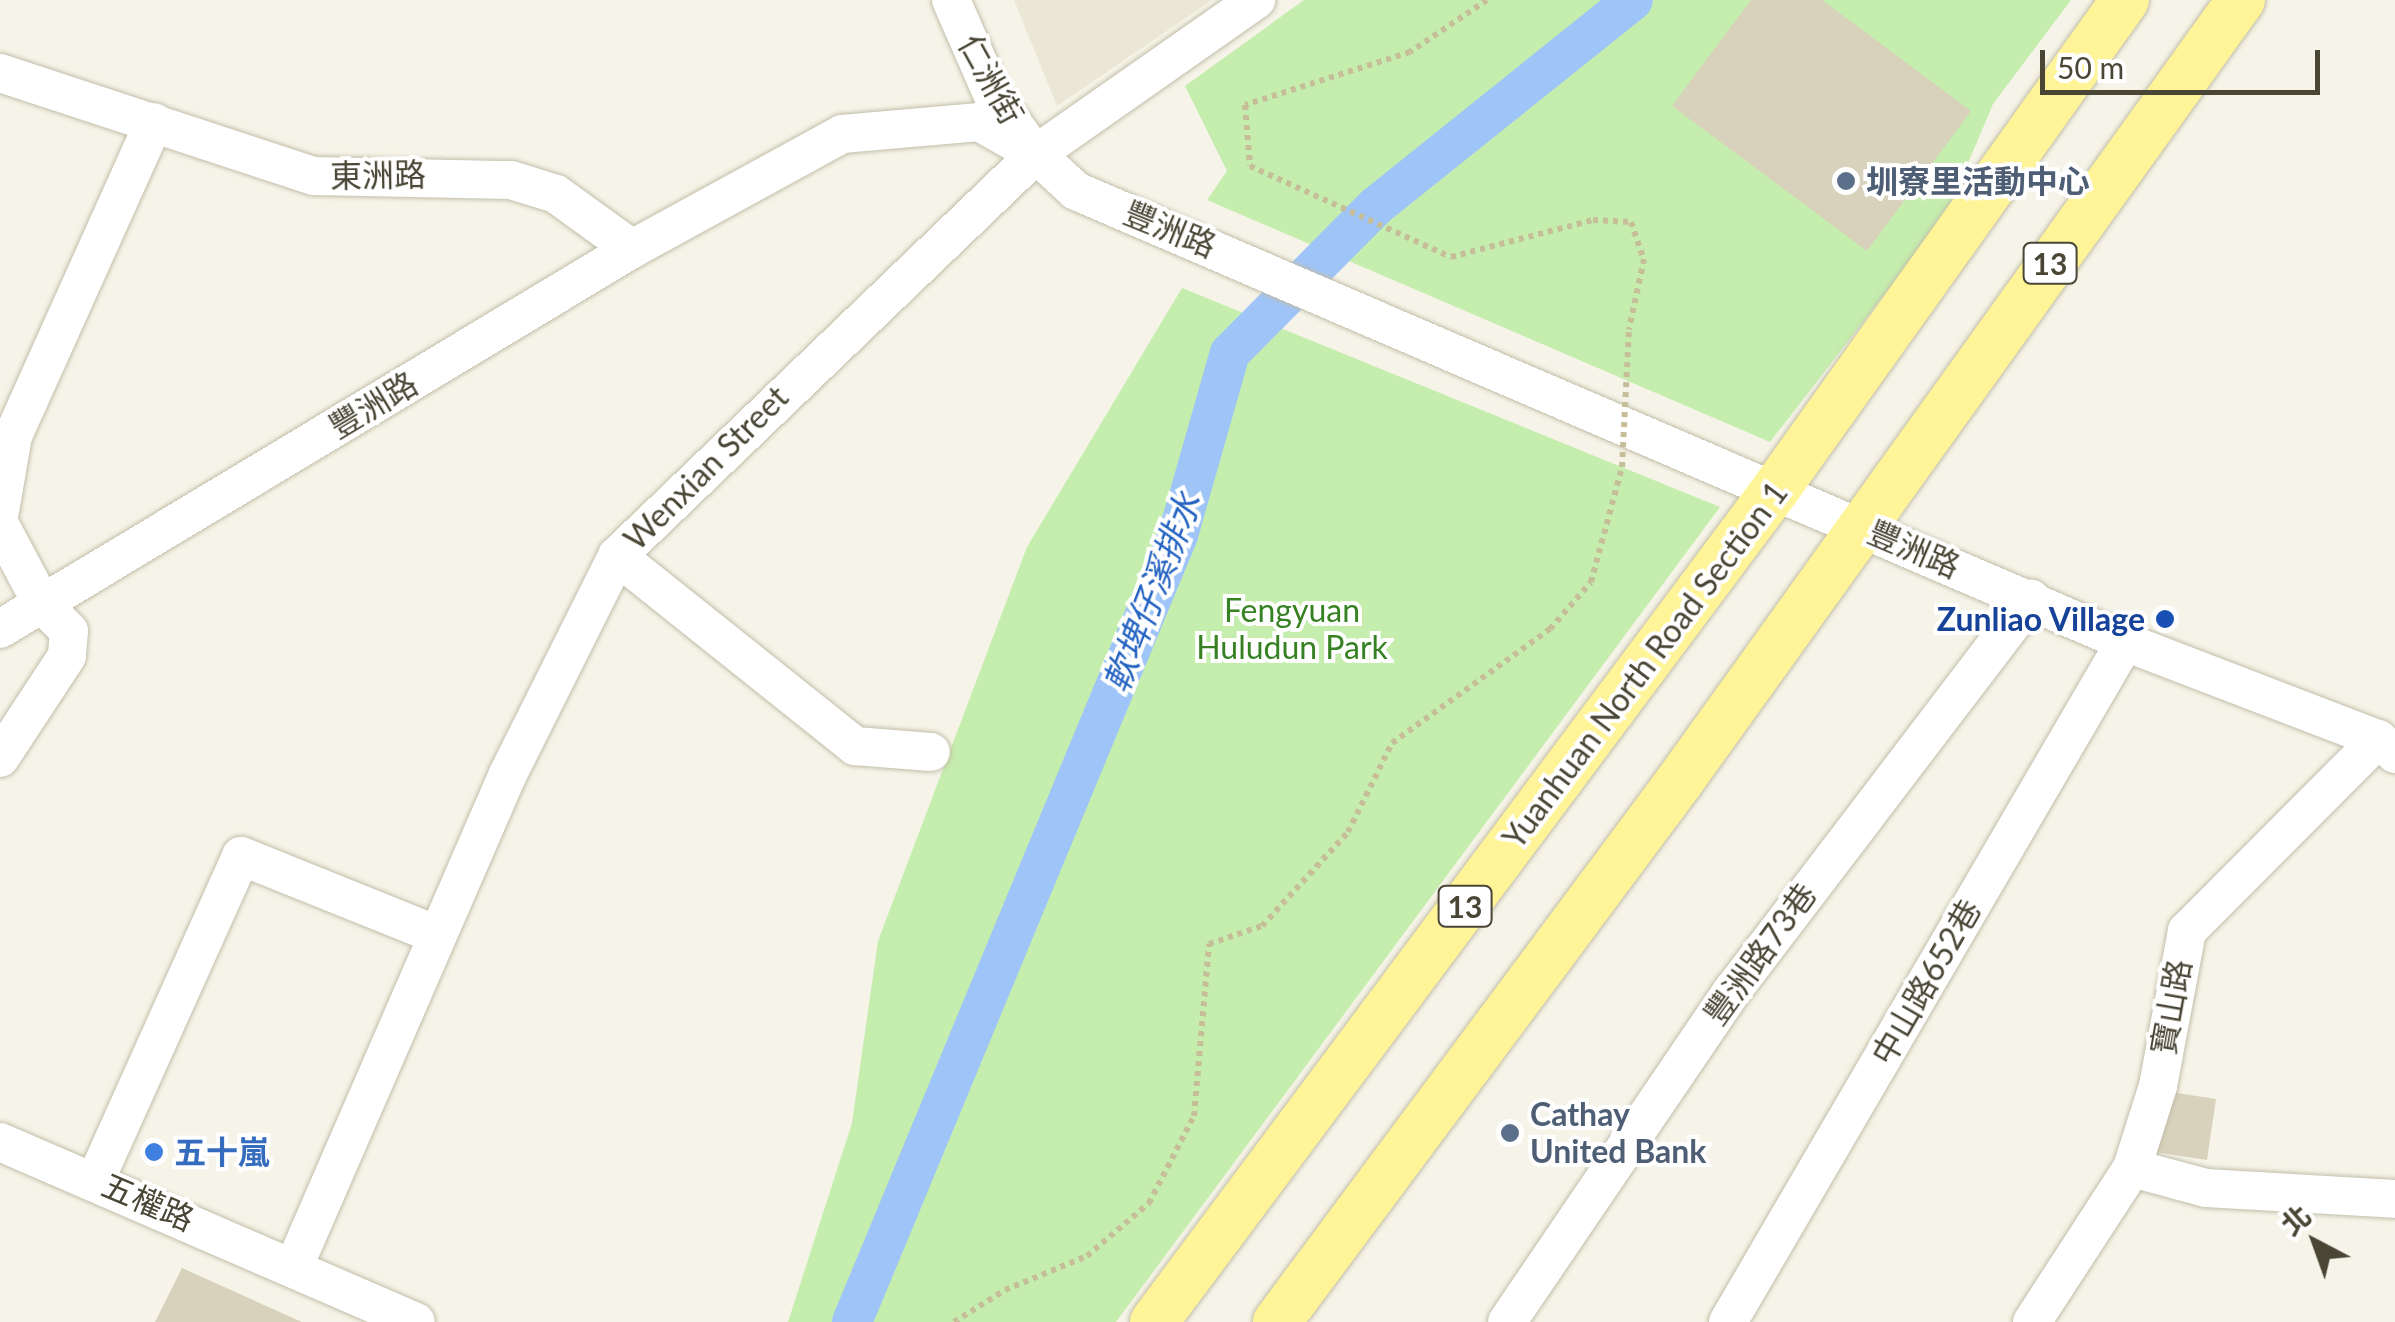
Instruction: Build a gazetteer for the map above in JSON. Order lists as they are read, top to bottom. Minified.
{"streets":{"main road":["13","Yuanhuan North Road Section 1"],"street":["仁洲街","東洲路","豐洲路","Wenxian Street","豐洲路73巷","中山路652巷","寶山路","五權路"]},"crossings":[["仁洲街","豐洲路"],["仁洲街","Wenxian Street"],["東洲路","豐洲路"],["豐洲路","13"],["豐洲路","Wenxian Street"],["豐洲路","Yuanhuan North Road Section 1"],["豐洲路","豐洲路73巷"],["豐洲路","中山路652巷"],["豐洲路","寶山路"],["Wenxian Street","五權路"]],"water":["軟埤仔溪排水"],"parks":["Fengyuan Huludun Park"],"places":["圳寮里活動中心","Zunliao Village","Cathay United Bank","五十嵐"],"scale_bar":"50 m","north":"top left"}
